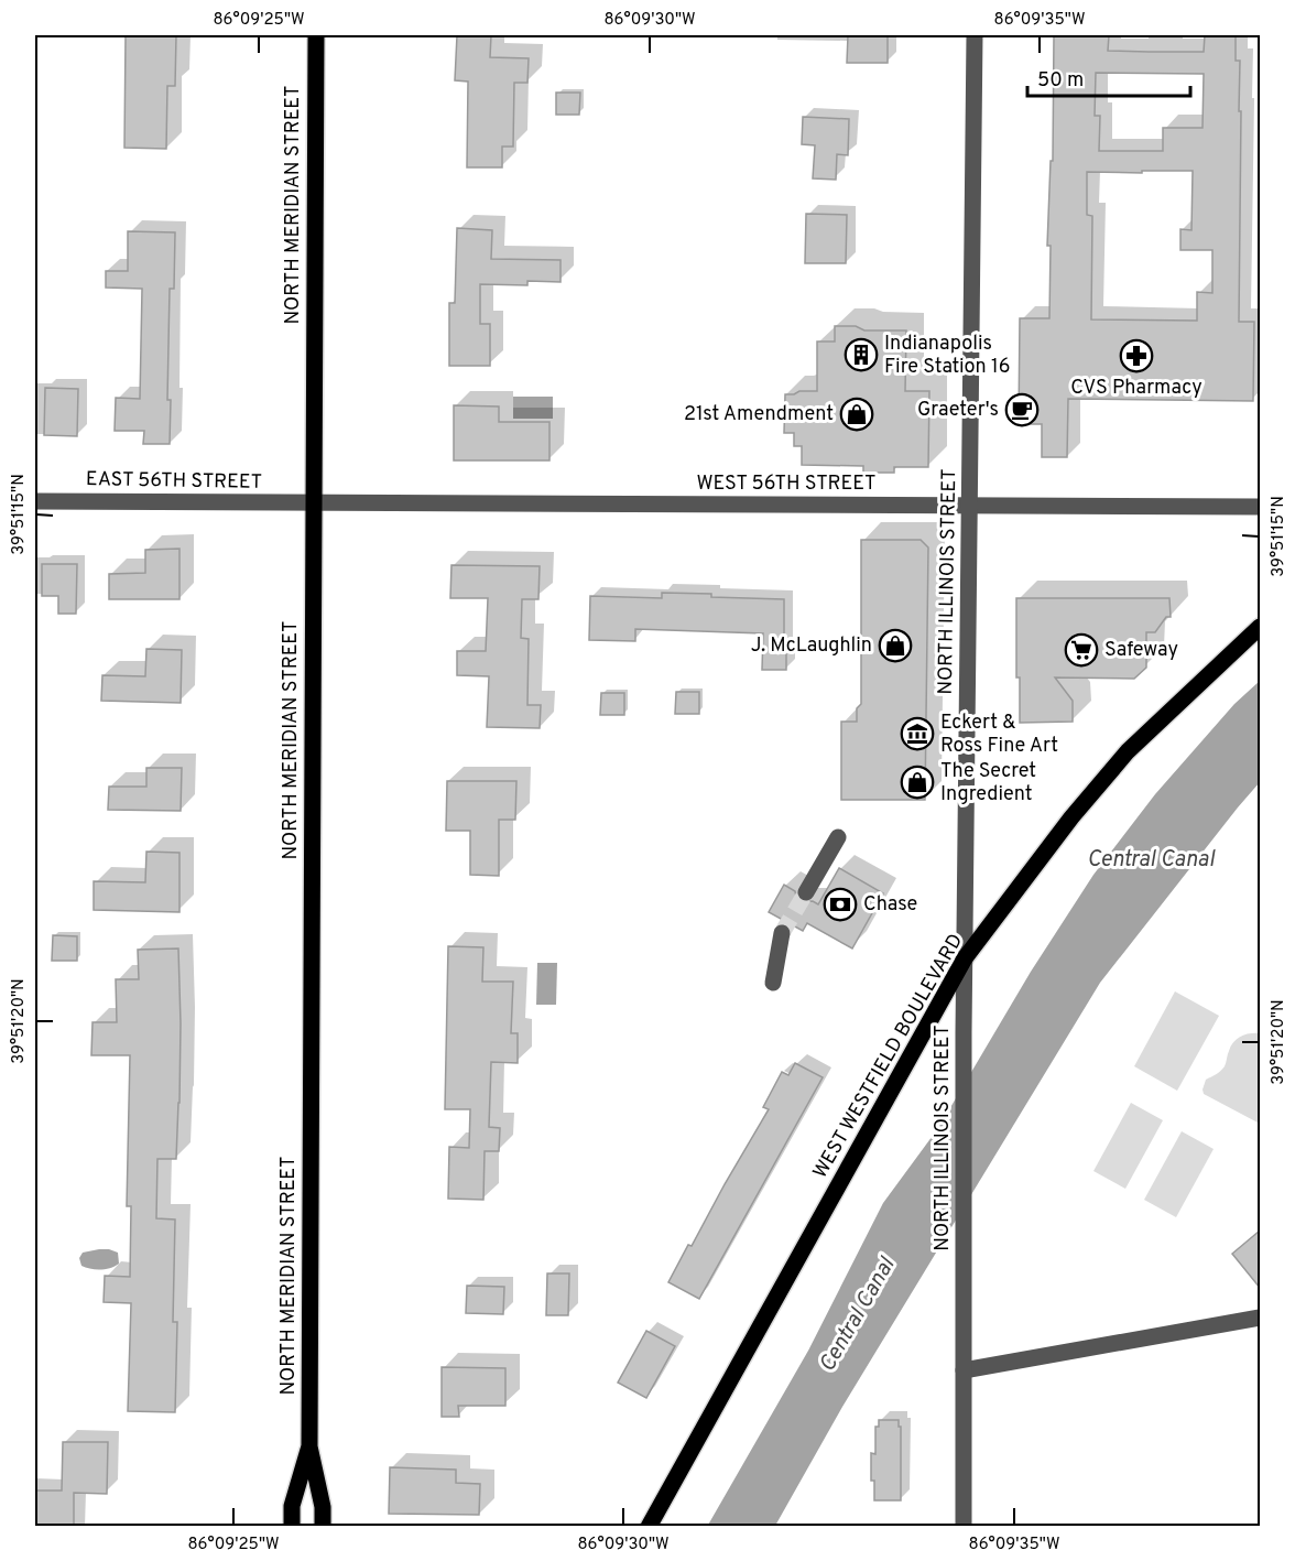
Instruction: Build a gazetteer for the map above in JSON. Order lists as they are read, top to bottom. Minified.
{"streets":{"main road":["NORTH MERIDIAN STREET","WEST WESTFIELD BOULEVARD"],"street":["EAST 56TH STREET","WEST 56TH STREET","NORTH ILLINOIS STREET"]},"crossings":[["NORTH MERIDIAN STREET","EAST 56TH STREET"],["NORTH MERIDIAN STREET","WEST 56TH STREET"],["EAST 56TH STREET","WEST 56TH STREET"],["WEST 56TH STREET","NORTH ILLINOIS STREET"],["NORTH ILLINOIS STREET","WEST WESTFIELD BOULEVARD"]],"water":["Central Canal"],"places":{"building":["Indianapolis Fire Station 16"],"pharmacy":["CVS Pharmacy"],"cafe":["Graeter's"],"shop":["21st Amendment","J. McLaughlin","The Secret Ingredient"],"supermarket":["Safeway"],"museum":["Eckert & Ross Fine Art"],"bank":["Chase"]},"scale_bar":"50 m","coordinates":["86°09'25\"W","86°09'30\"W","86°09'35\"W","39°51'15\"N","39°51'20\"N"]}
